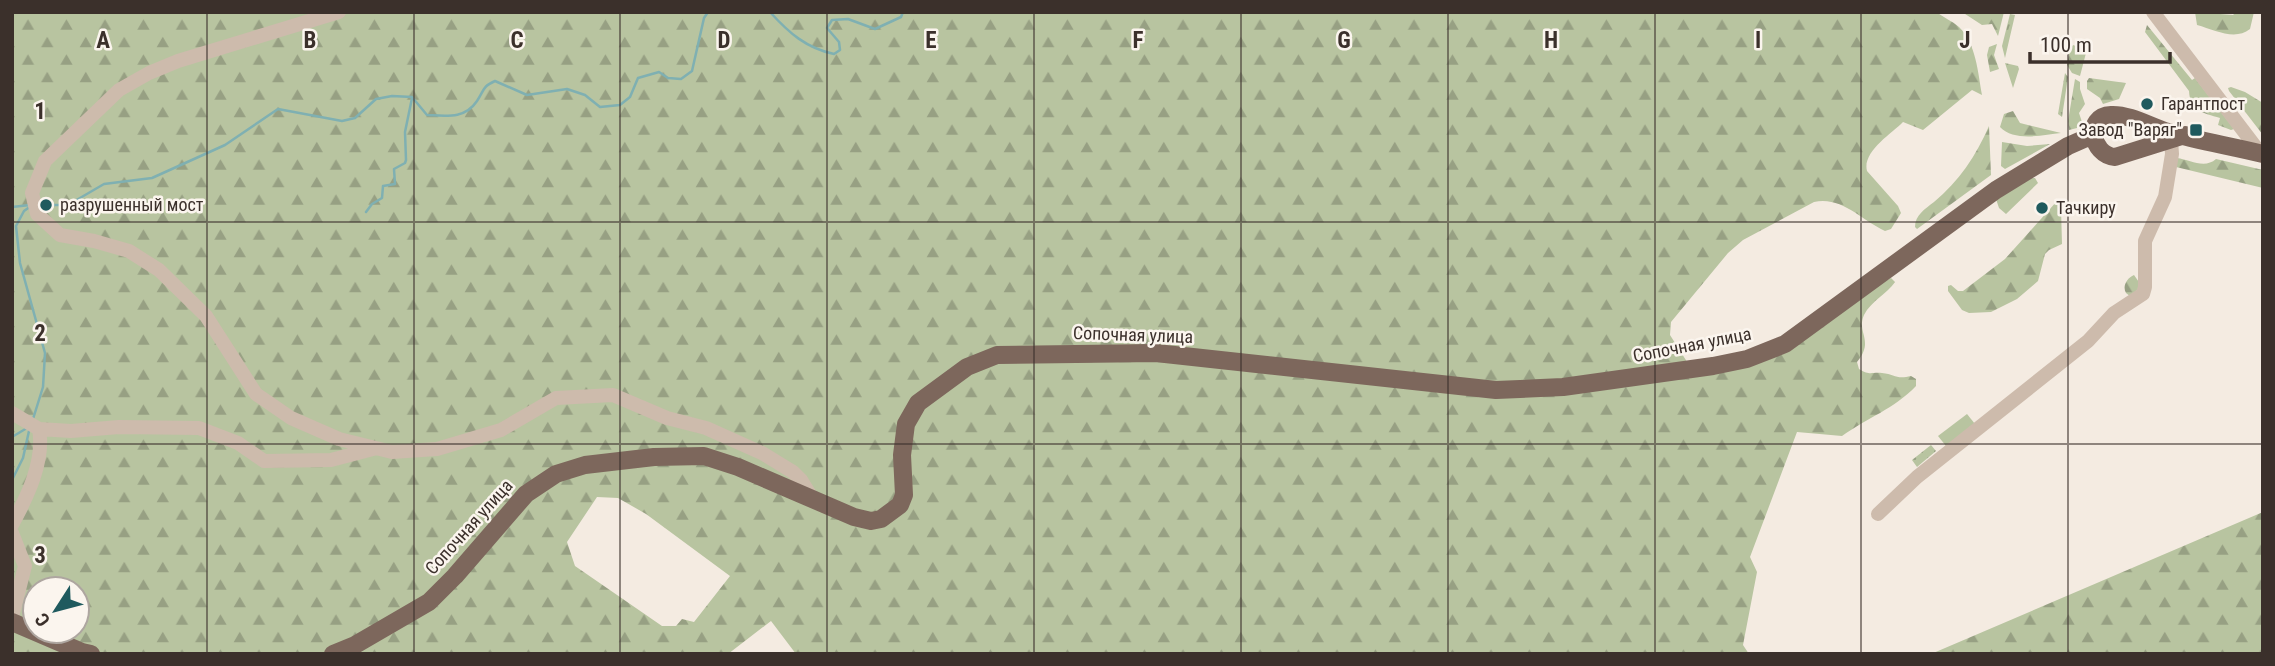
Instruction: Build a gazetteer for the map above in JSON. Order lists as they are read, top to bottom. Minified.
{"streets":{"main road":["Сопочная улица"]},"places":{"other":["Гарантпост","разрушенный мост","Тачкиру"],"transit":["Завод \"Варяг\""]},"scale_bar":"100 m","north":"bottom left","grid":{"columns":["A","B","C","D","E","F","G","H","I","J"],"rows":["1","2","3"]}}
